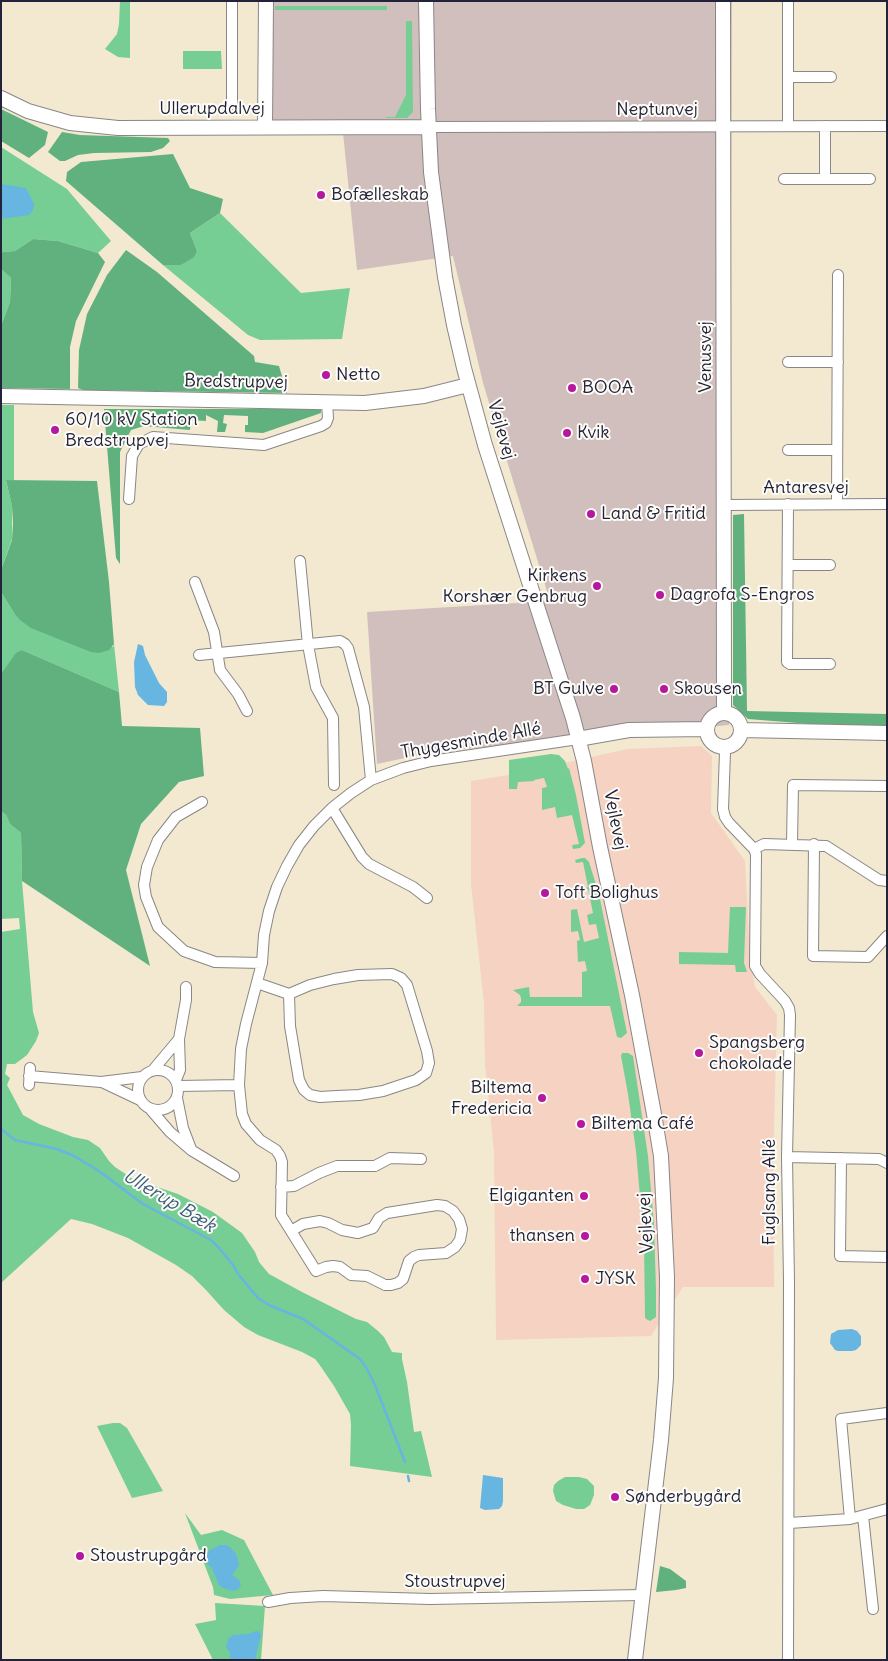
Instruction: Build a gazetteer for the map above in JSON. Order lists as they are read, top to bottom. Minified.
{"streets":{"street":["Ullerupdalvej","Neptunvej","Venusvej","Bredstrupvej","Vejlevej","Antaresvej","Thygesminde Allé","Fuglsang Allé","Stoustrupvej"]},"crossings":[["Ullerupdalvej","Neptunvej"],["Ullerupdalvej","Vejlevej"],["Neptunvej","Venusvej"],["Neptunvej","Vejlevej"],["Venusvej","Antaresvej"],["Bredstrupvej","Vejlevej"],["Vejlevej","Thygesminde Allé"],["Vejlevej","Stoustrupvej"]],"water":["Ullerup Bæk"],"places":["Bofælleskab","Netto","BOOA","60/10 kV Station Bredstrupvej","Kvik","Land & Fritid","Kirkens Korshær Genbrug","Dagrofa S-Engros","BT Gulve","Skousen","Toft Bolighus","Spangsberg chokolade","Biltema Fredericia","Biltema Café","Elgiganten","thansen","JYSK","Sønderbygård","Stoustrupgård"]}
